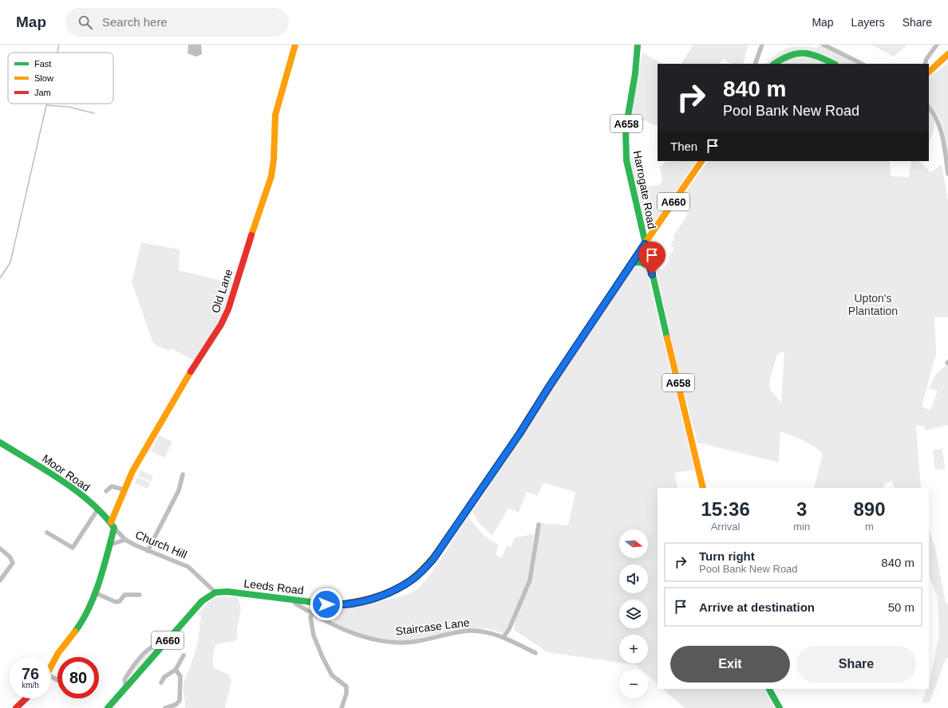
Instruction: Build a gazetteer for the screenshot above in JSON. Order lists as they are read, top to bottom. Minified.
{"streets":{"main road":["A658","Harrogate Road","A660","Old Lane","Moor Road","Leeds Road"],"street":["Church Hill","Staircase Lane"]},"crossings":[["A658","Harrogate Road"],["A658","Leeds Road"],["Harrogate Road","Leeds Road"],["A660","Church Hill"],["A660","Leeds Road"],["Old Lane","Moor Road"],["Old Lane","Church Hill"],["Moor Road","Church Hill"],["Church Hill","Leeds Road"],["Leeds Road","Staircase Lane"]],"parks":["Upton's Plantation"],"legend":["Fast","Slow","Jam"],"north":"right","page":{"header":"Map","search":"Search here","nav":["Map","Layers","Share"],"turn":["840 m","Pool Bank New Road"],"then":"Then","eta":["15:36","Arrival","3","min","890","m"],"map_buttons":["+","−"],"list":[{"name":"Turn right","note":"Pool Bank New Road","value":"840 m"},{"name":"Arrive at destination","value":"50 m"}],"buttons":["Exit","Share"],"speed":"76 km/h","limit":"80"}}
